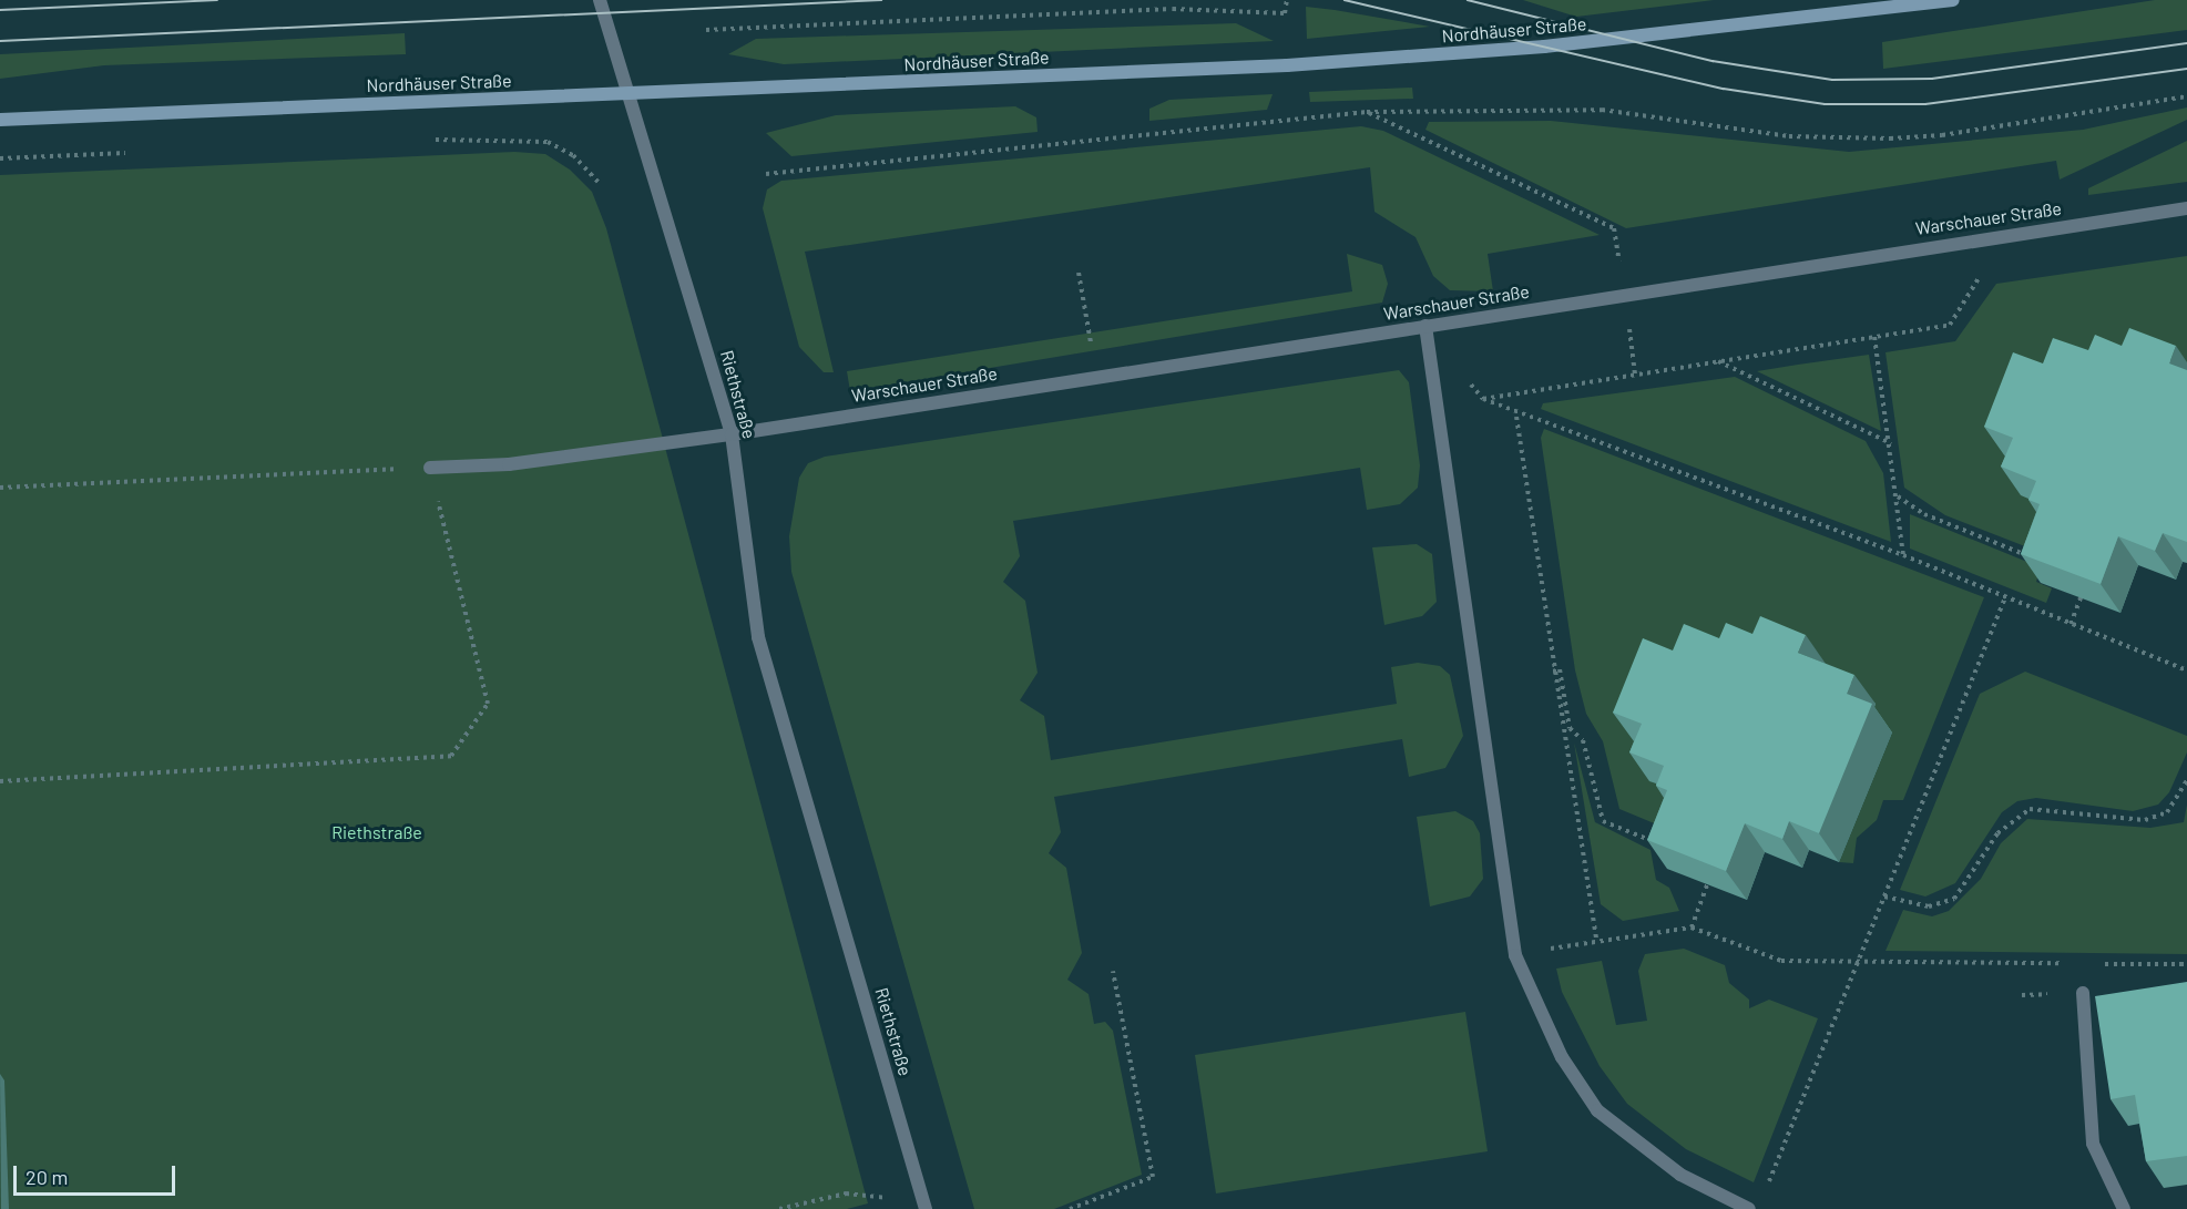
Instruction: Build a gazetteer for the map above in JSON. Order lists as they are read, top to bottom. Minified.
{"streets":{"main road":["Nordhäuser Straße"],"street":["Warschauer Straße","Riethstraße"]},"crossings":[["Nordhäuser Straße","Riethstraße"],["Warschauer Straße","Riethstraße"]],"parks":["Riethstraße"],"scale_bar":"20 m"}
